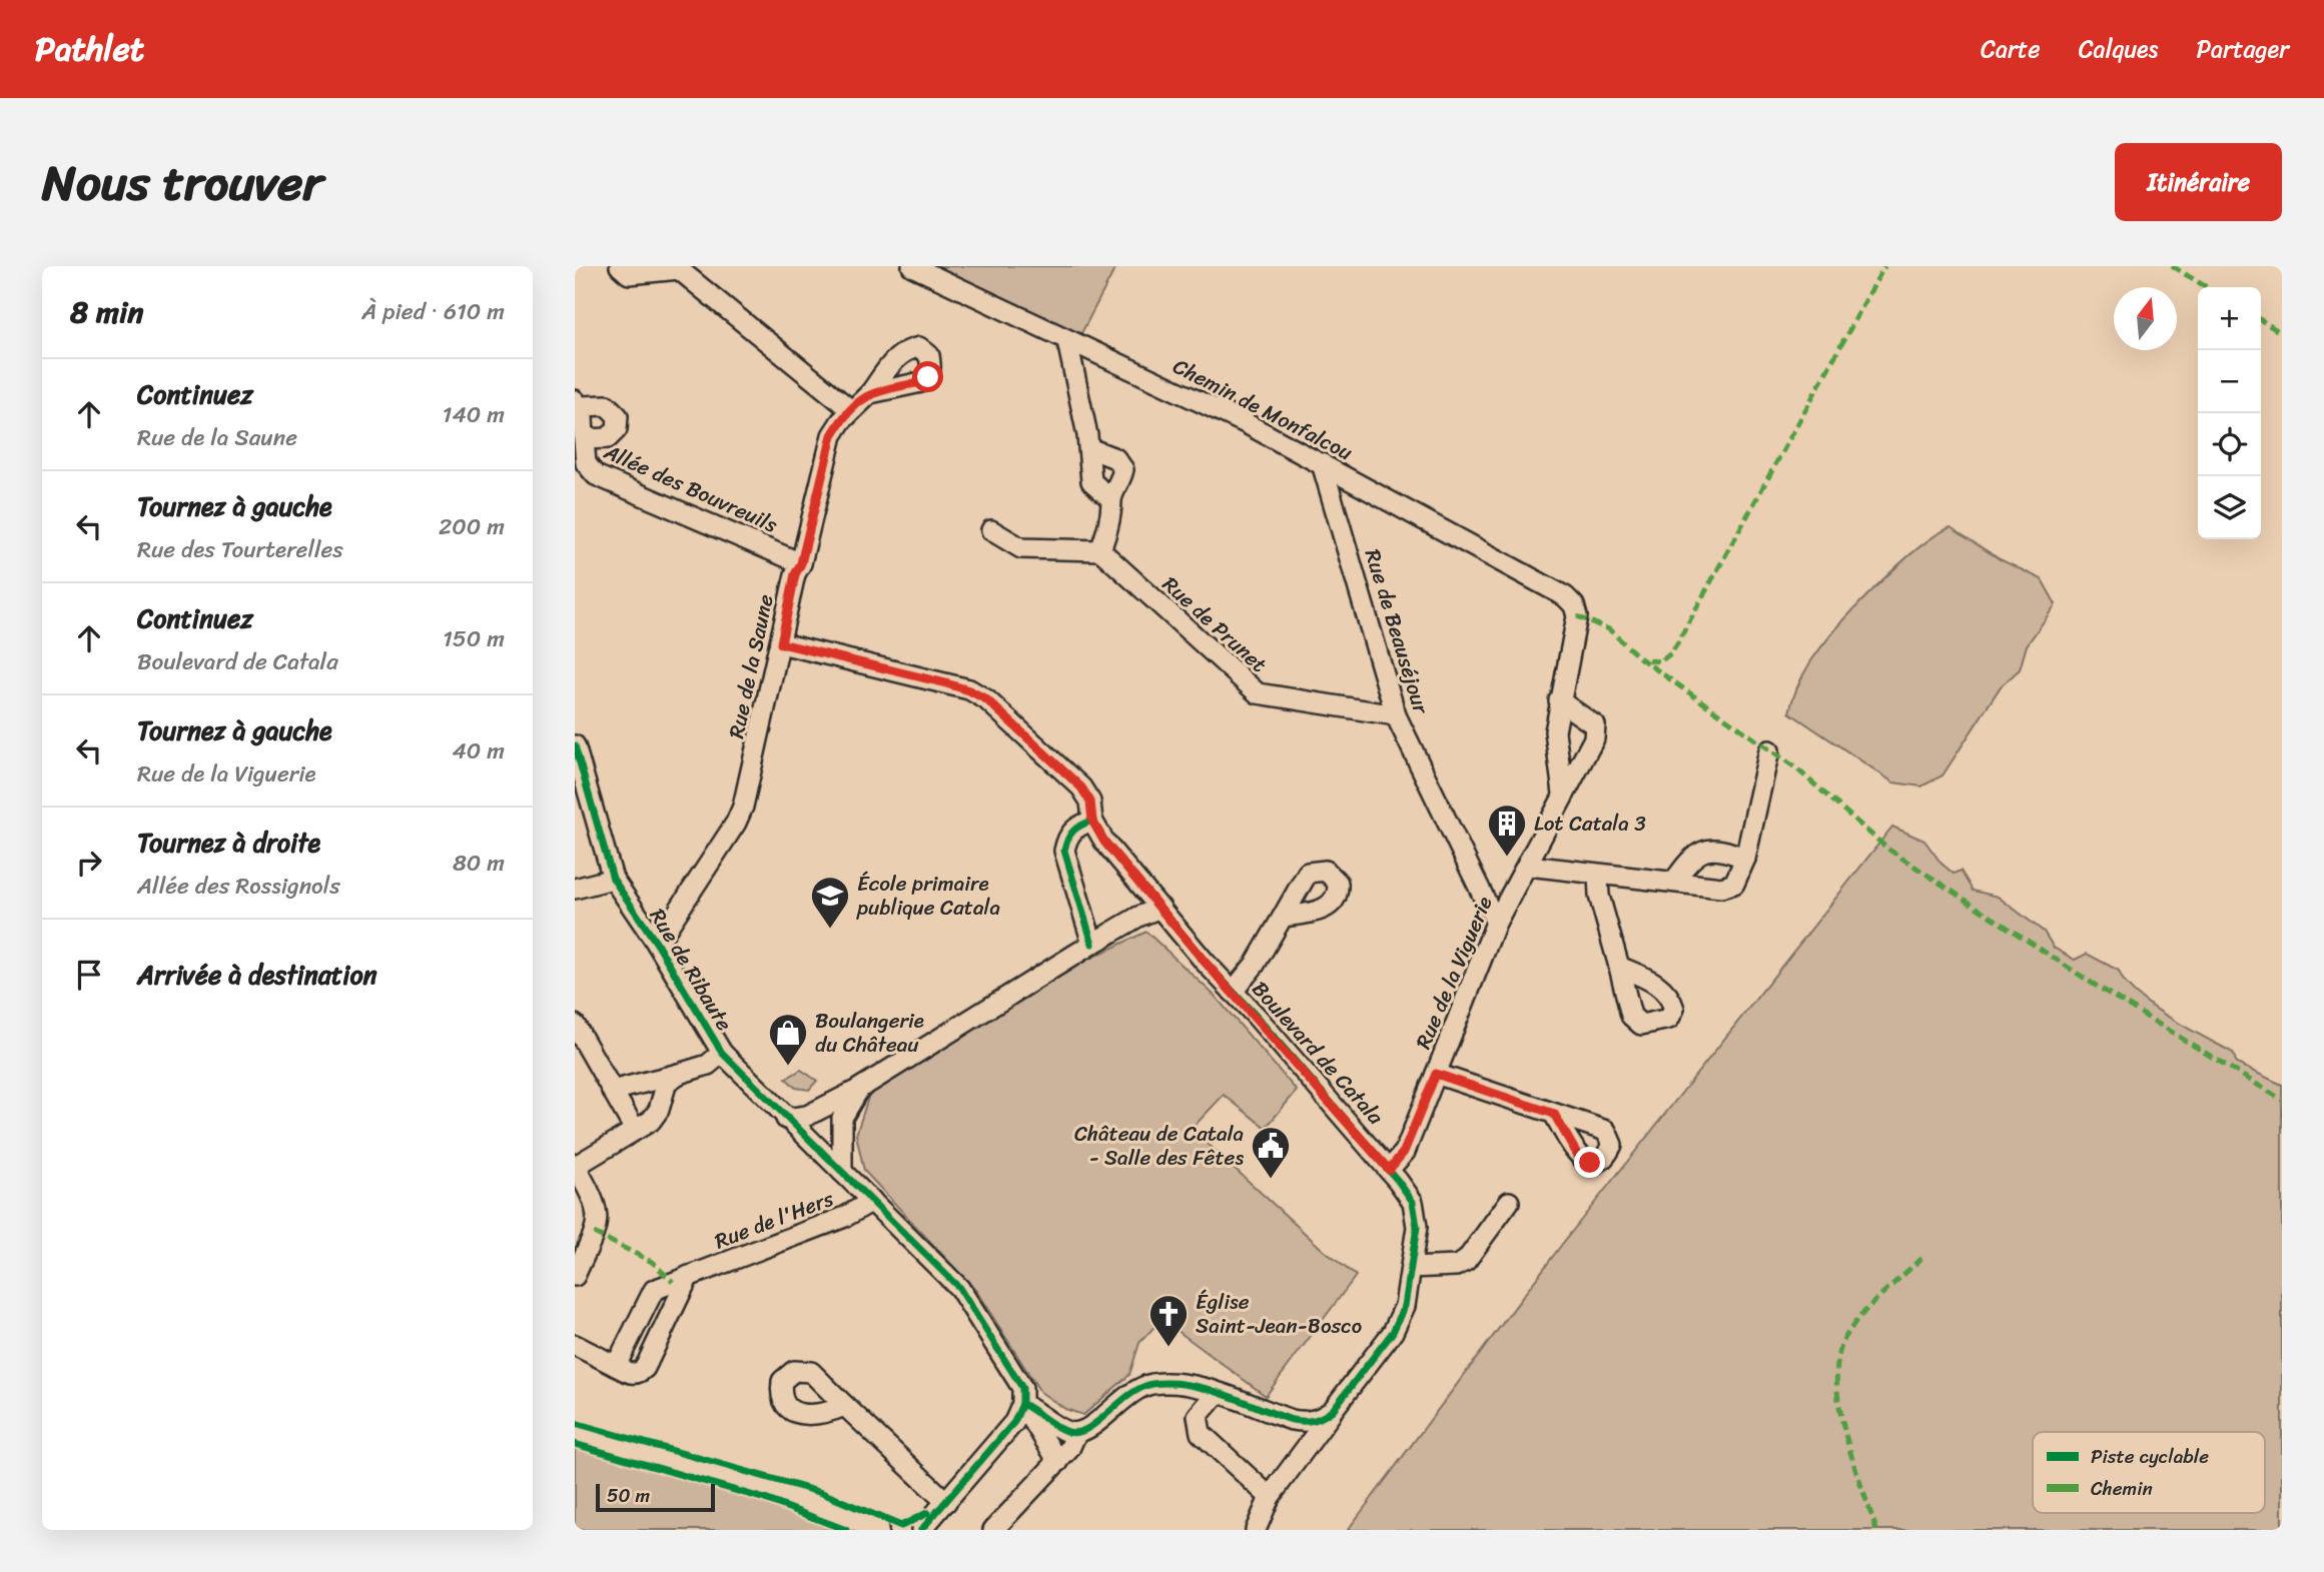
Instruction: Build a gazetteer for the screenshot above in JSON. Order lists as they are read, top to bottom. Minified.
{"streets":{"street":["Chemin de Monfalcou","Allée des Bouvreuils","Rue de Prunet","Rue de Beauséjour","Rue de la Saune","Rue de Ribaute","Rue de la Viguerie","Boulevard de Catala","Rue de l'Hers"]},"crossings":[["Chemin de Monfalcou","Rue de Beauséjour"],["Chemin de Monfalcou","Rue de la Viguerie"],["Allée des Bouvreuils","Rue de la Saune"],["Rue de Prunet","Rue de Beauséjour"],["Rue de Beauséjour","Rue de la Viguerie"],["Rue de la Saune","Rue de Ribaute"],["Rue de la Saune","Boulevard de Catala"],["Rue de la Viguerie","Boulevard de Catala"]],"places":{"building":["Lot Catala 3"],"school or university":["École primaire publique Catala"],"shop":["Boulangerie du Château"],"public building":["Château de Catala - Salle des Fêtes"],"church":["Église Saint-Jean-Bosco"]},"legend":["Piste cyclable","Chemin"],"scale_bar":"50 m","north":"top","page":{"header":"Pathlet","nav":["Carte","Calques","Partager"],"title":"Nous trouver","buttons":"Itinéraire","heading":["8 min","À pied · 610 m"],"map_buttons":["+","−"],"list":[["Continuez","Rue de la Saune","140 m"],["Tournez à gauche","Rue des Tourterelles","200 m"],["Continuez","Boulevard de Catala","150 m"],["Tournez à gauche","Rue de la Viguerie","40 m"],["Tournez à droite","Allée des Rossignols","80 m"],"Arrivée à destination"],"scale":"50 m"}}
